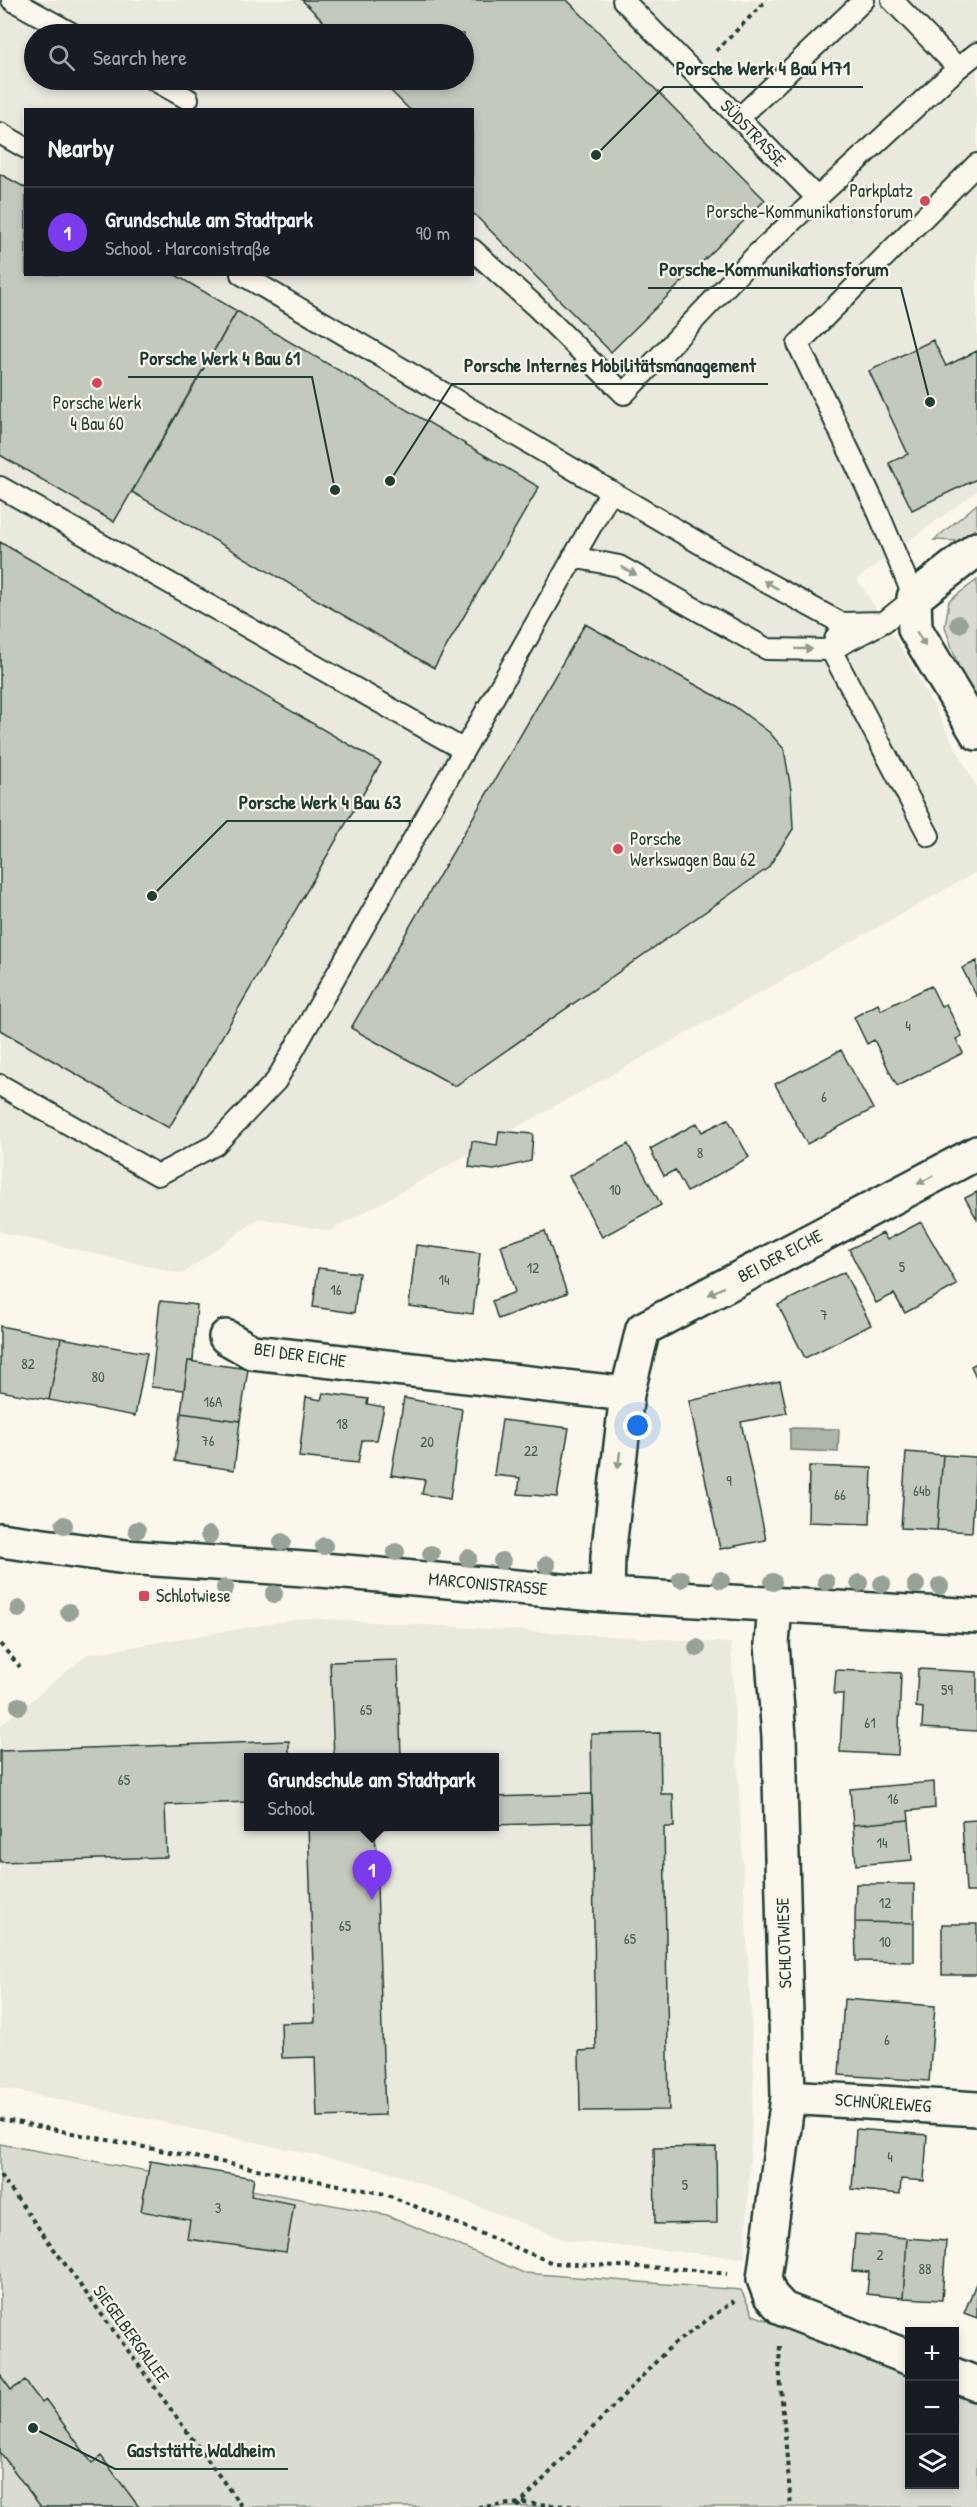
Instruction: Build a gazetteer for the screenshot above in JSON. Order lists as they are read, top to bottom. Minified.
{"streets":{"street":["BEI DER EICHE","MARCONISTRASSE","SCHLOTWIESE","SCHNÜRLEWEG"],"lane":["SÜDSTRASSE"],"path":["SIEGELBERGALLEE"]},"crossings":[["BEI DER EICHE","MARCONISTRASSE"],["MARCONISTRASSE","SCHLOTWIESE"],["SCHLOTWIESE","SCHNÜRLEWEG"]],"one_way":["BEI DER EICHE"],"places":{"other":["Porsche Werk 4 Bau M71","Parkplatz Porsche-Kommunikationsforum","Porsche Werk 4 Bau 60","Porsche-Kommunikationsforum","Porsche Internes Mobilitätsmanagement","Porsche Werk 4 Bau 61","Porsche Werkswagen Bau 62","Porsche Werk 4 Bau 63","Gaststätte Waldheim"],"transit":["Schlotwiese"]},"house_numbers":["4","6","8","10","5","12","14","16","7","82","80","16A","18","76","20","22","9","64b","66","59","65","61","65","16","14","12","65","65","10","6","4","5","3","2","88"],"page":{"search":"Search here","heading":"Nearby","list":[{"mark":"1","name":"Grundschule am Stadtpark","note":"School · Marconistraße","value":"90 m"}],"popup":["Grundschule am Stadtpark","School"],"pins":"1","map_buttons":["+","−"]}}
